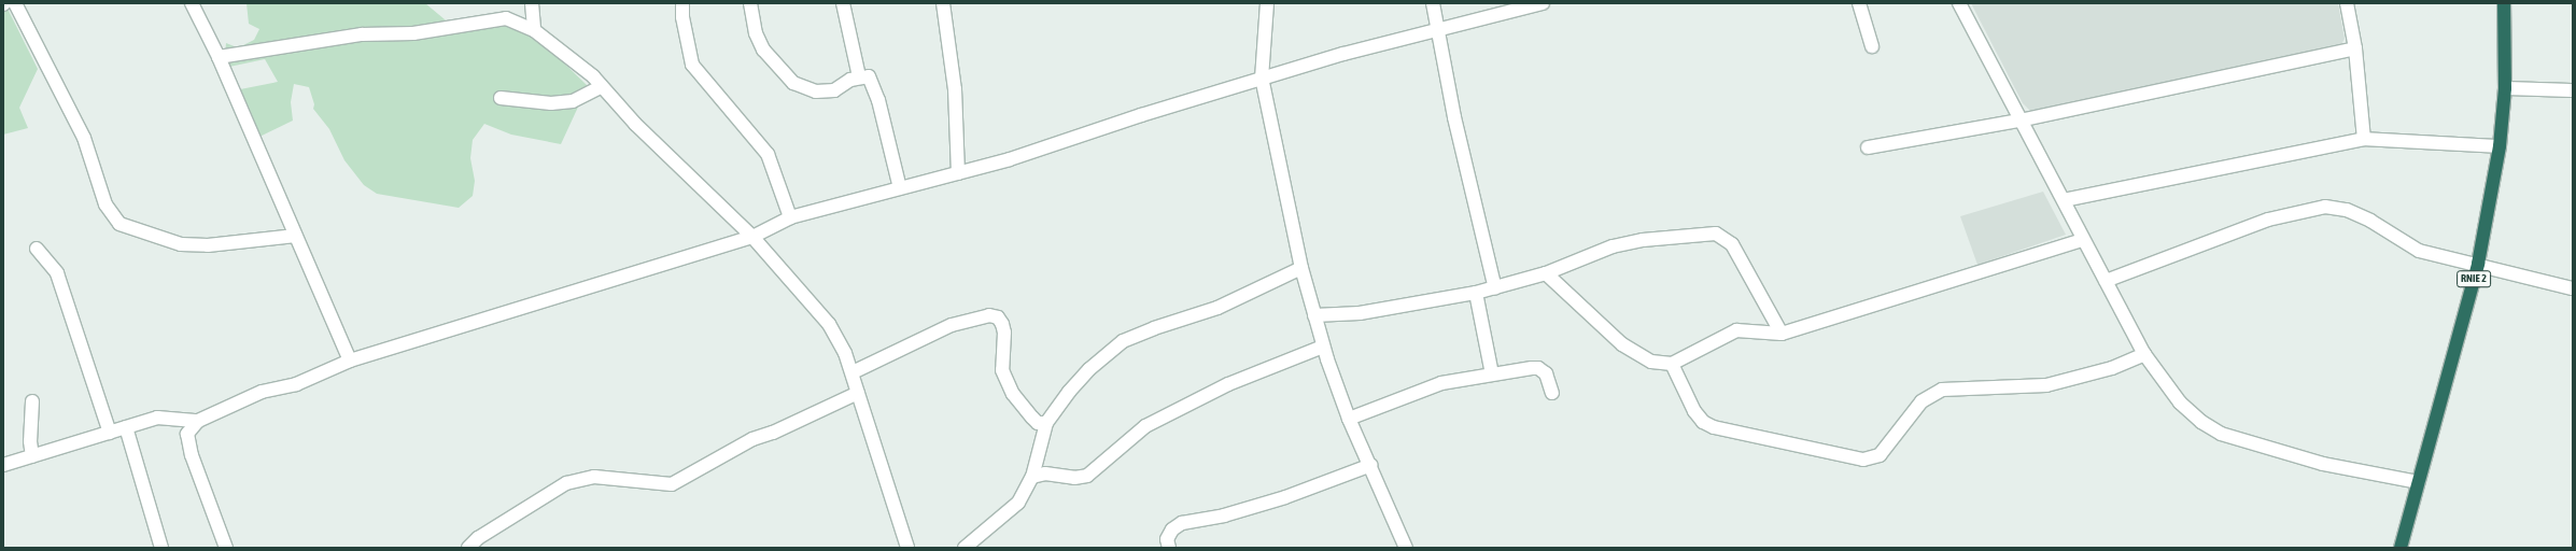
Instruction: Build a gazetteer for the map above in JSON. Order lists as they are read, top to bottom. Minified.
{"streets":{"highway":["RNIE 2"]}}
